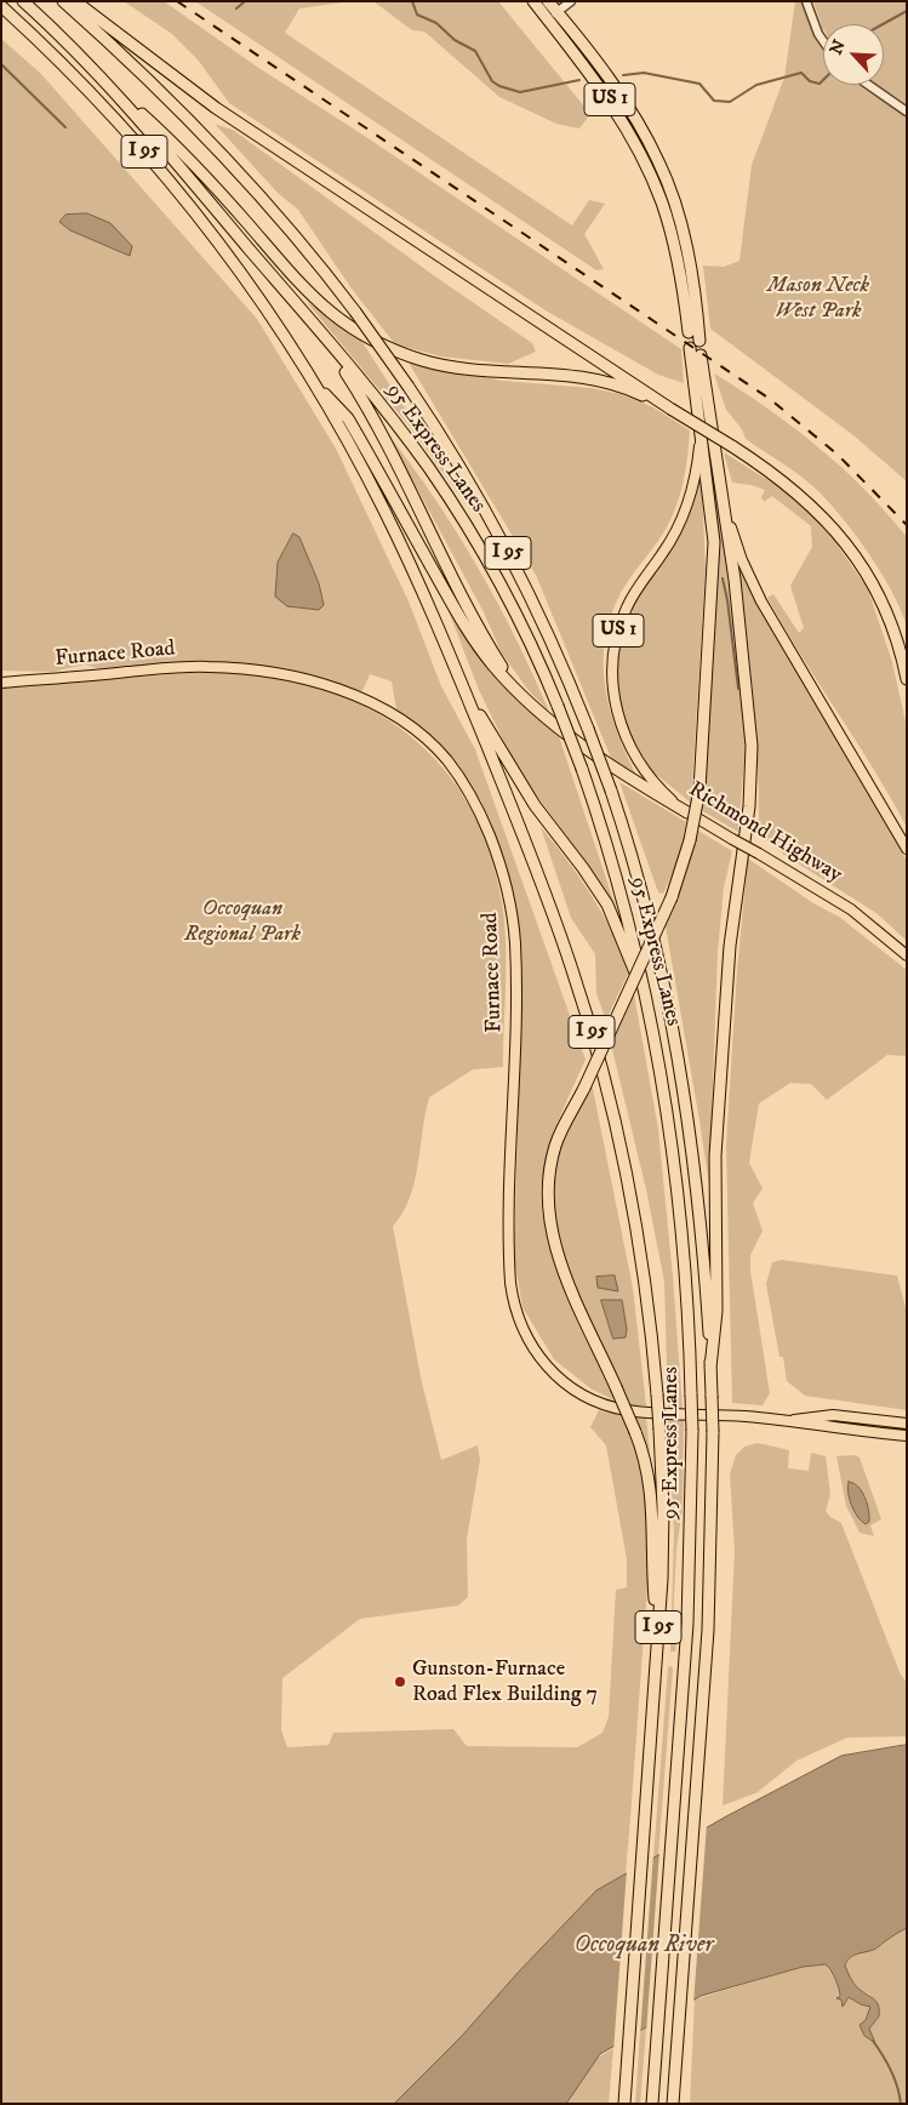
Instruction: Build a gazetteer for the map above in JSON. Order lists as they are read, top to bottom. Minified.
{"streets":{"highway":["US 1","I 95","95 Express Lanes","Richmond Highway"],"main road":["Furnace Road"]},"water":["Occoquan River"],"parks":["Mason Neck West Park","Occoquan Regional Park"],"places":["Gunston-Furnace Road Flex Building 7"],"north":"top left"}
